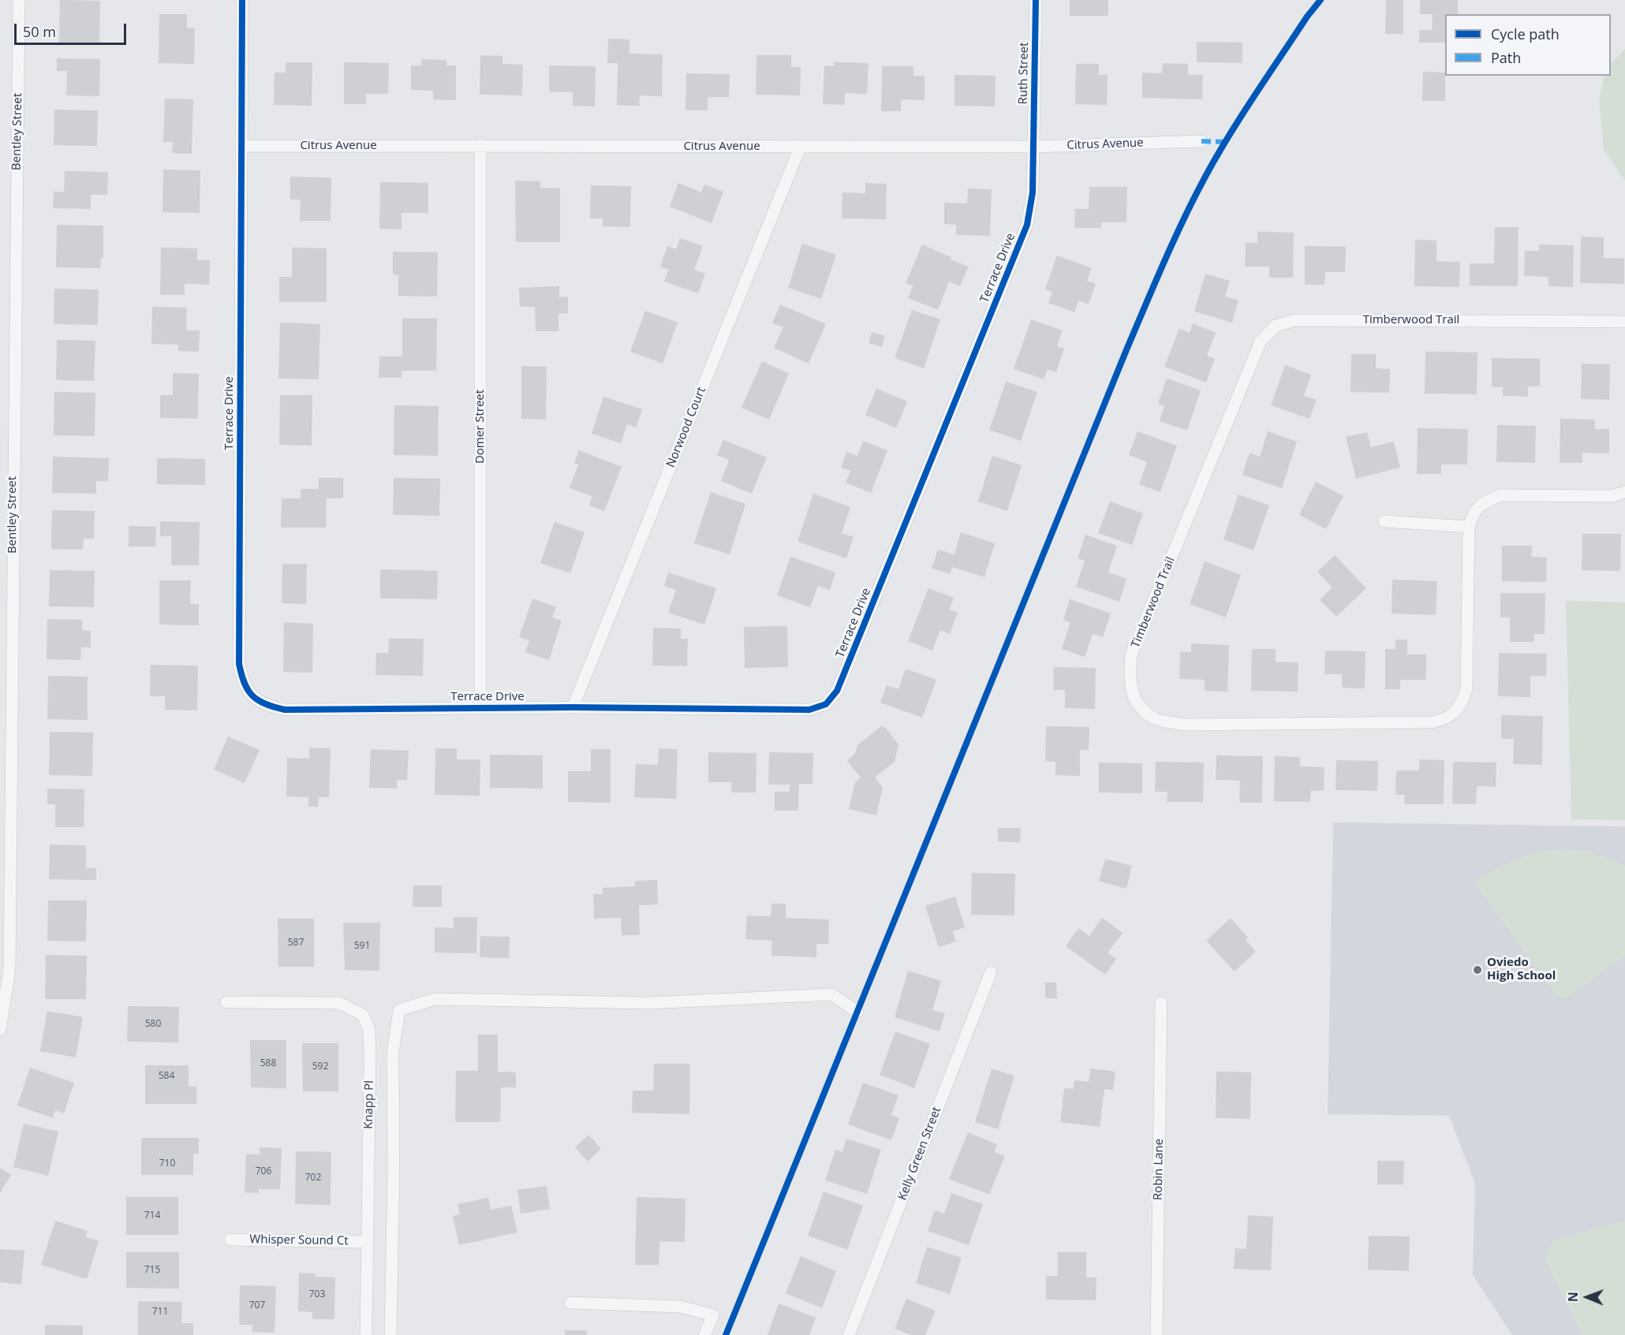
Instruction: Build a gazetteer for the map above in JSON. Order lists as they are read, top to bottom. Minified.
{"streets":{"street":["Ruth Street","Bentley Street","Citrus Avenue","Terrace Drive","Timberwood Trail","Domer Street","Norwood Court","Knapp Pl","Kelly Green Street","Robin Lane","Whisper Sound Ct"]},"crossings":[["Ruth Street","Citrus Avenue"],["Ruth Street","Terrace Drive"],["Citrus Avenue","Terrace Drive"],["Citrus Avenue","Domer Street"],["Citrus Avenue","Norwood Court"],["Terrace Drive","Domer Street"],["Terrace Drive","Norwood Court"],["Knapp Pl","Whisper Sound Ct"]],"places":["Oviedo High School"],"house_numbers":["587","591","580","588","592","584","710","706","702","714","715","703","707","711"],"legend":["Cycle path","Path"],"scale_bar":"50 m","north":"left"}
